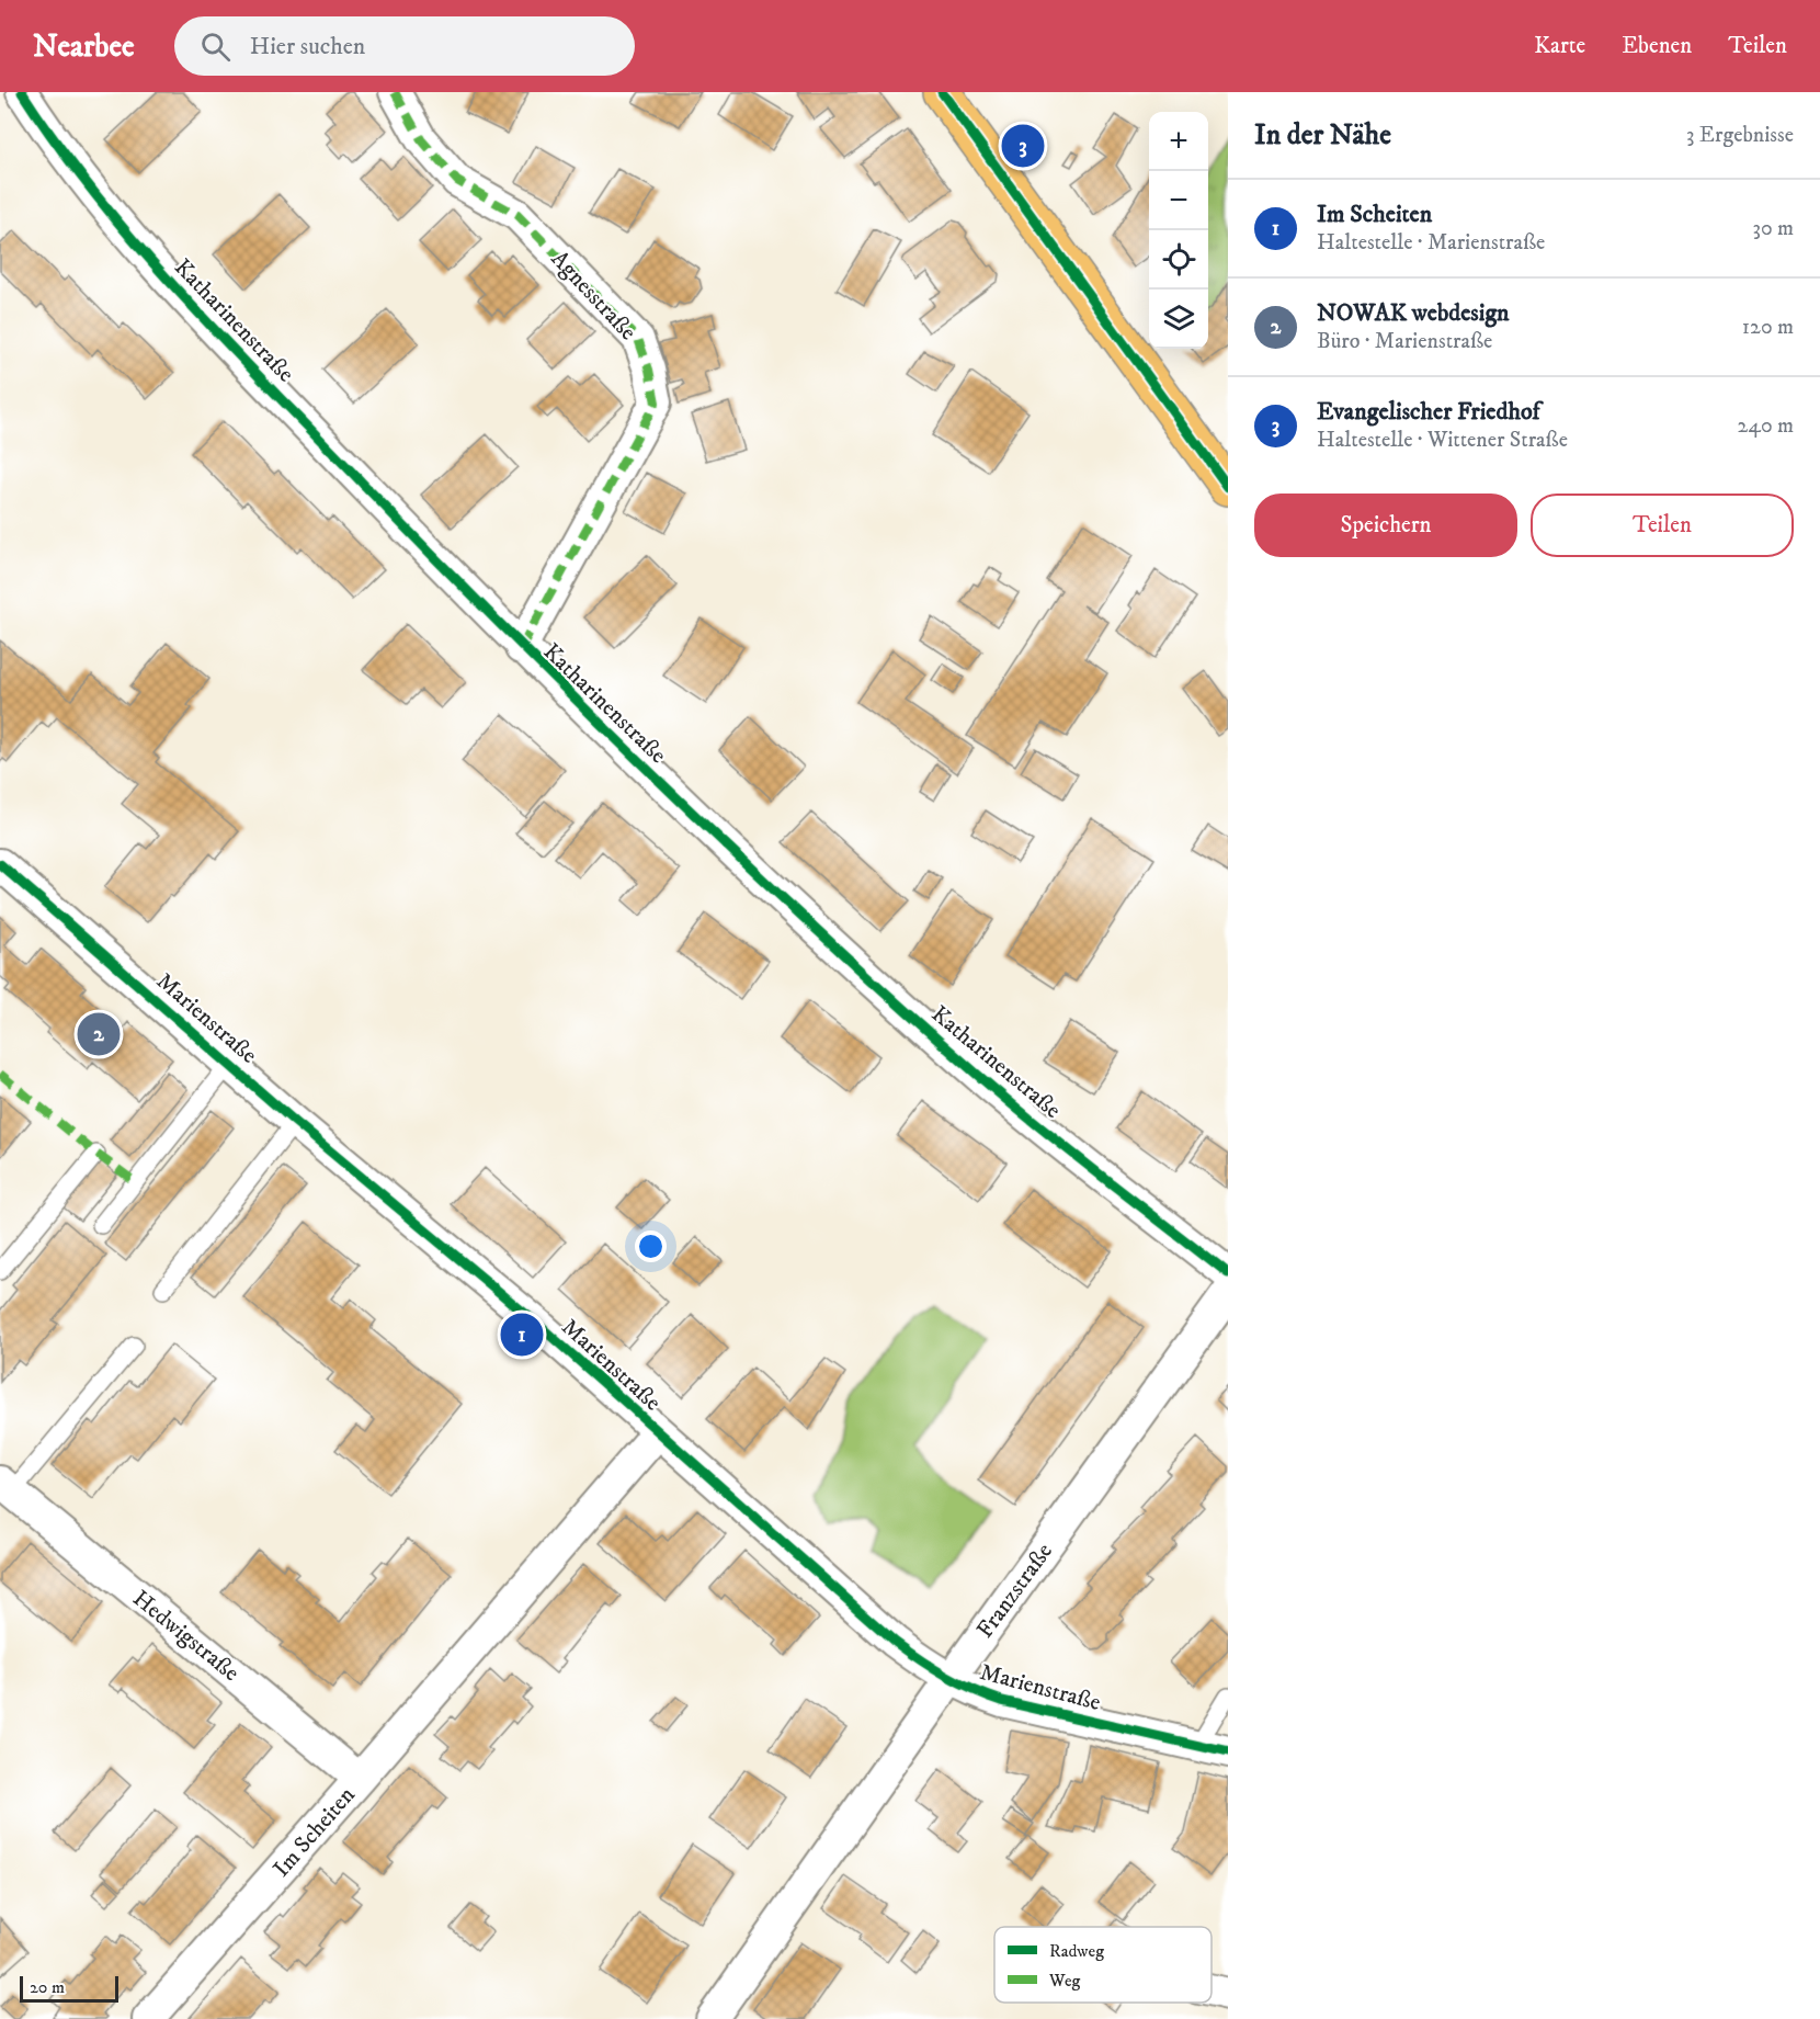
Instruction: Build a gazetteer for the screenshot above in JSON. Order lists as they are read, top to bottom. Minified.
{"streets":{"street":["Agnesstraße","Katharinenstraße","Marienstraße","Franzstraße","Hedwigstraße","Im Scheiten"]},"crossings":[["Agnesstraße","Katharinenstraße"],["Marienstraße","Franzstraße"],["Marienstraße","Im Scheiten"],["Hedwigstraße","Im Scheiten"]],"legend":["Radweg","Weg"],"scale_bar":"20 m","page":{"header":"Nearbee","search":"Hier suchen","nav":["Karte","Ebenen","Teilen"],"heading":["In der Nähe","3 Ergebnisse"],"map_buttons":["+","−"],"pins":["3","2","1"],"list":[{"mark":"1","name":"Im Scheiten","note":"Haltestelle · Marienstraße","value":"30 m"},{"mark":"2","name":"NOWAK webdesign","note":"Büro · Marienstraße","value":"120 m"},{"mark":"3","name":"Evangelischer Friedhof","note":"Haltestelle · Wittener Straße","value":"240 m"}],"buttons":["Speichern","Teilen"],"scale":"20 m"}}
